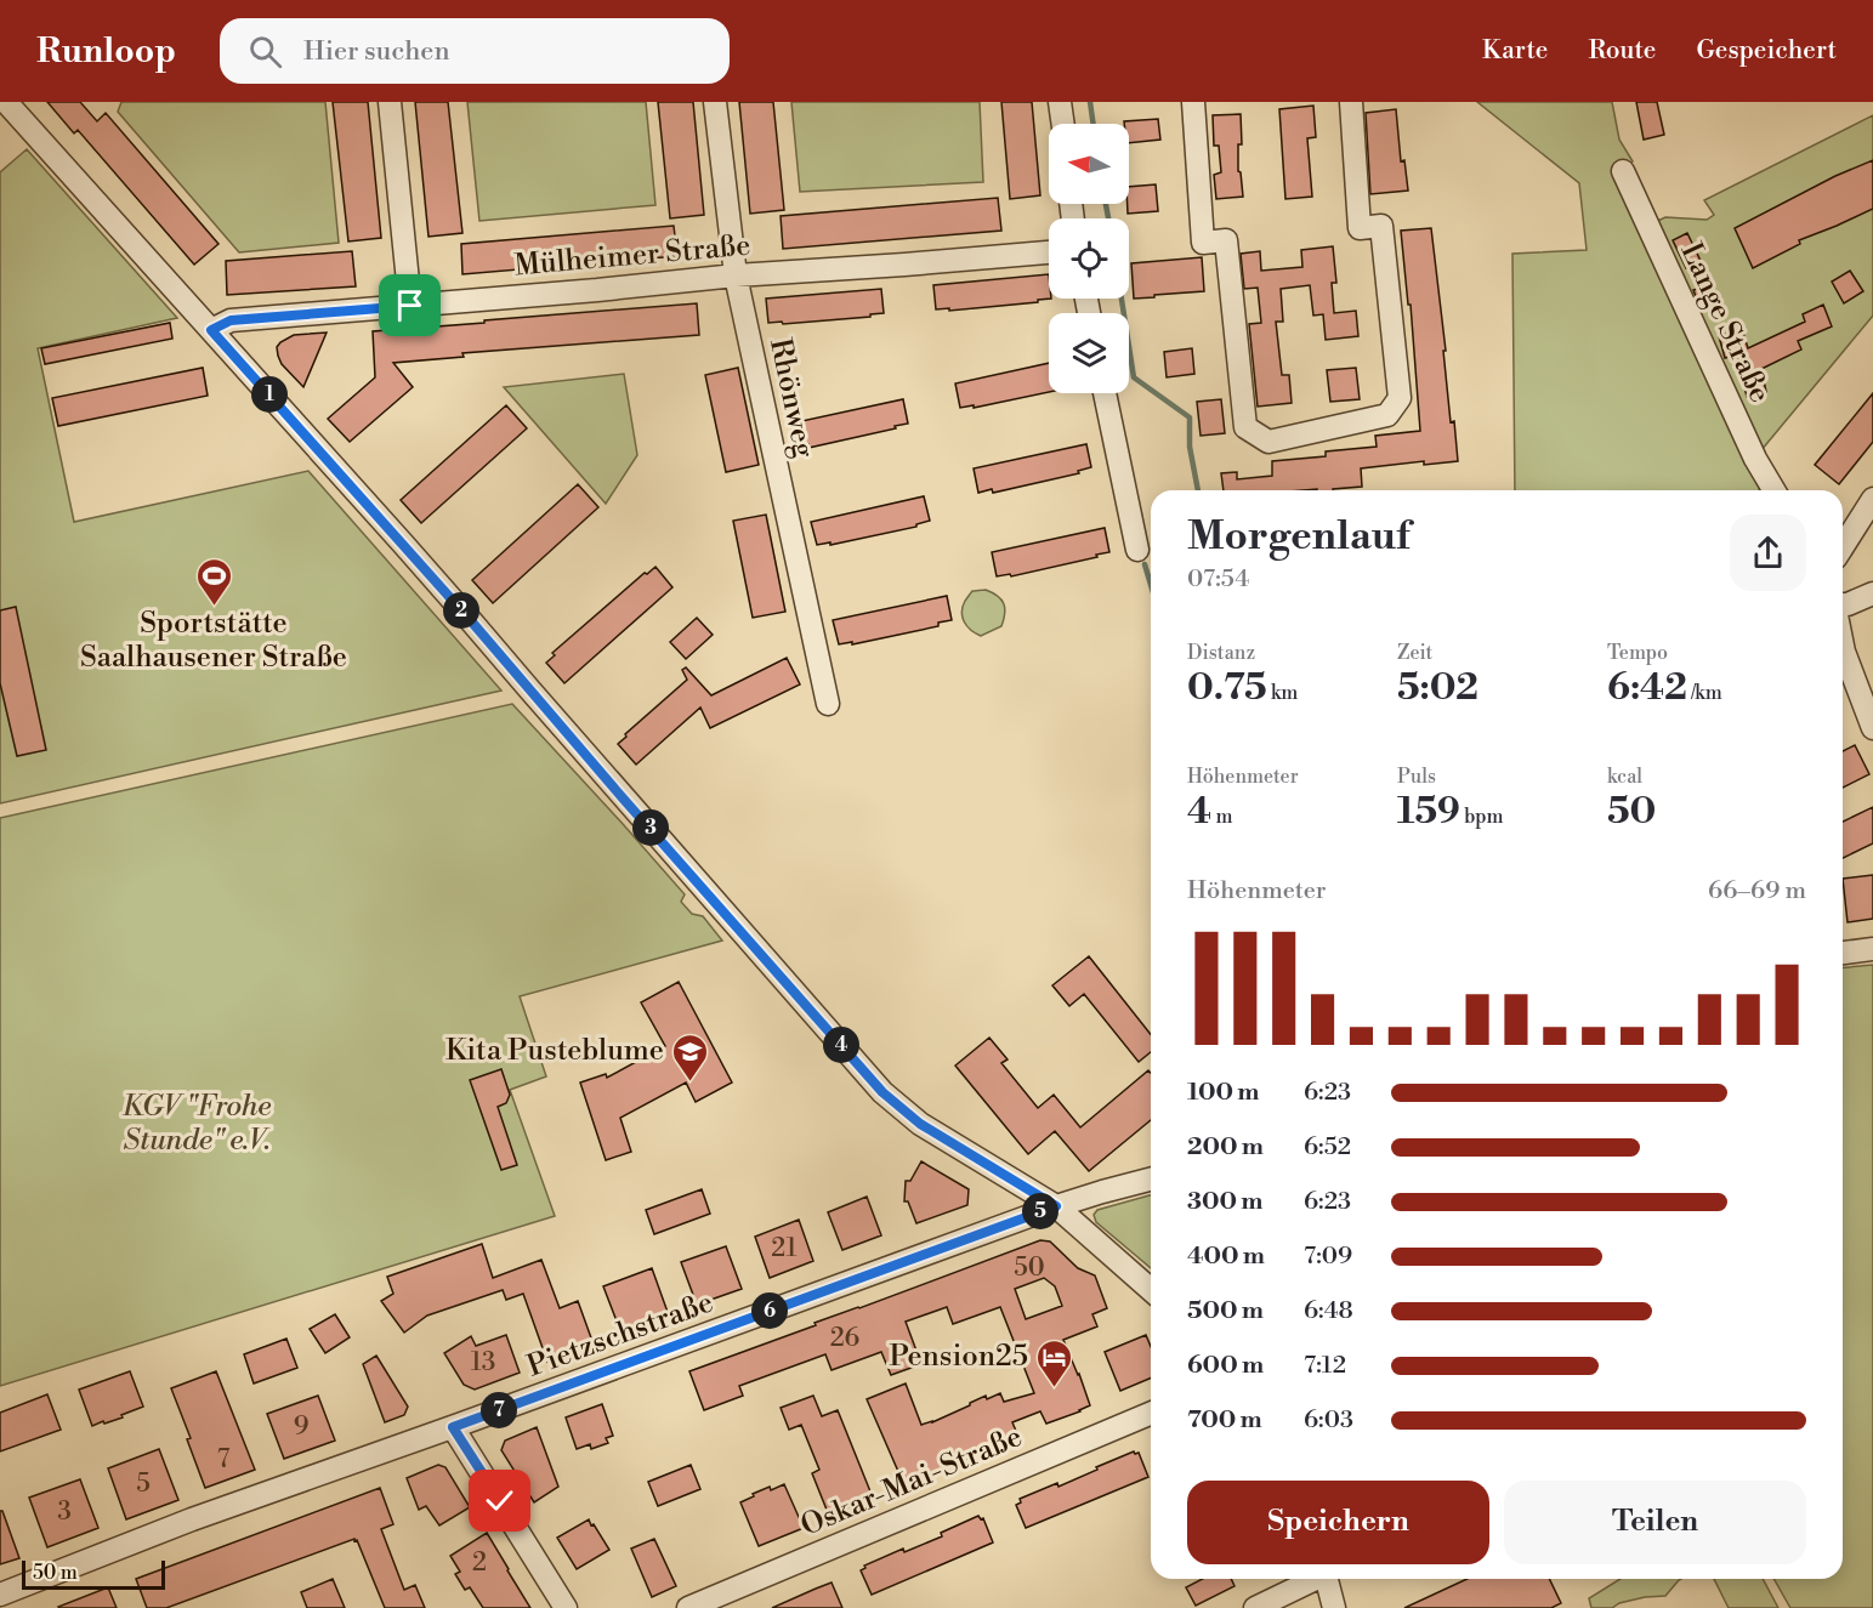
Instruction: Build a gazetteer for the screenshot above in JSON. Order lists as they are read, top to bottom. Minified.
{"streets":{"street":["Mülheimer Straße","Lange Straße","Rhönweg","Pietzschstraße","Oskar-Mai-Straße"]},"crossings":[["Mülheimer Straße","Rhönweg"]],"parks":["KGV \"Frohe Stunde\" e.V."],"places":{"sports":["Sportstätte Saalhausener Straße"],"school or university":["Kita Pusteblume"],"hotel":["Pension25"]},"house_numbers":["21","50","26","13","9","7","5","3","2"],"scale_bar":"50 m","north":"left","page":{"header":"Runloop","search":"Hier suchen","nav":["Karte","Route","Gespeichert"],"pins":["1","2","3","4","5","6","7"],"heading":["Morgenlauf","07:54"],"stats":[["Distanz","0.75 km"],["Zeit","5:02"],["Tempo","6:42 /km"],["Höhenmeter","4 m"],["Puls","159 bpm"],["kcal","50"]],"chart":["Höhenmeter","66–69 m"],"list":[{"name":"100 m","note":"6:23"},{"name":"200 m","note":"6:52"},{"name":"300 m","note":"6:23"},{"name":"400 m","note":"7:09"},{"name":"500 m","note":"6:48"},{"name":"600 m","note":"7:12"},{"name":"700 m","note":"6:03"}],"buttons":["Speichern","Teilen"],"scale":"50 m"}}
